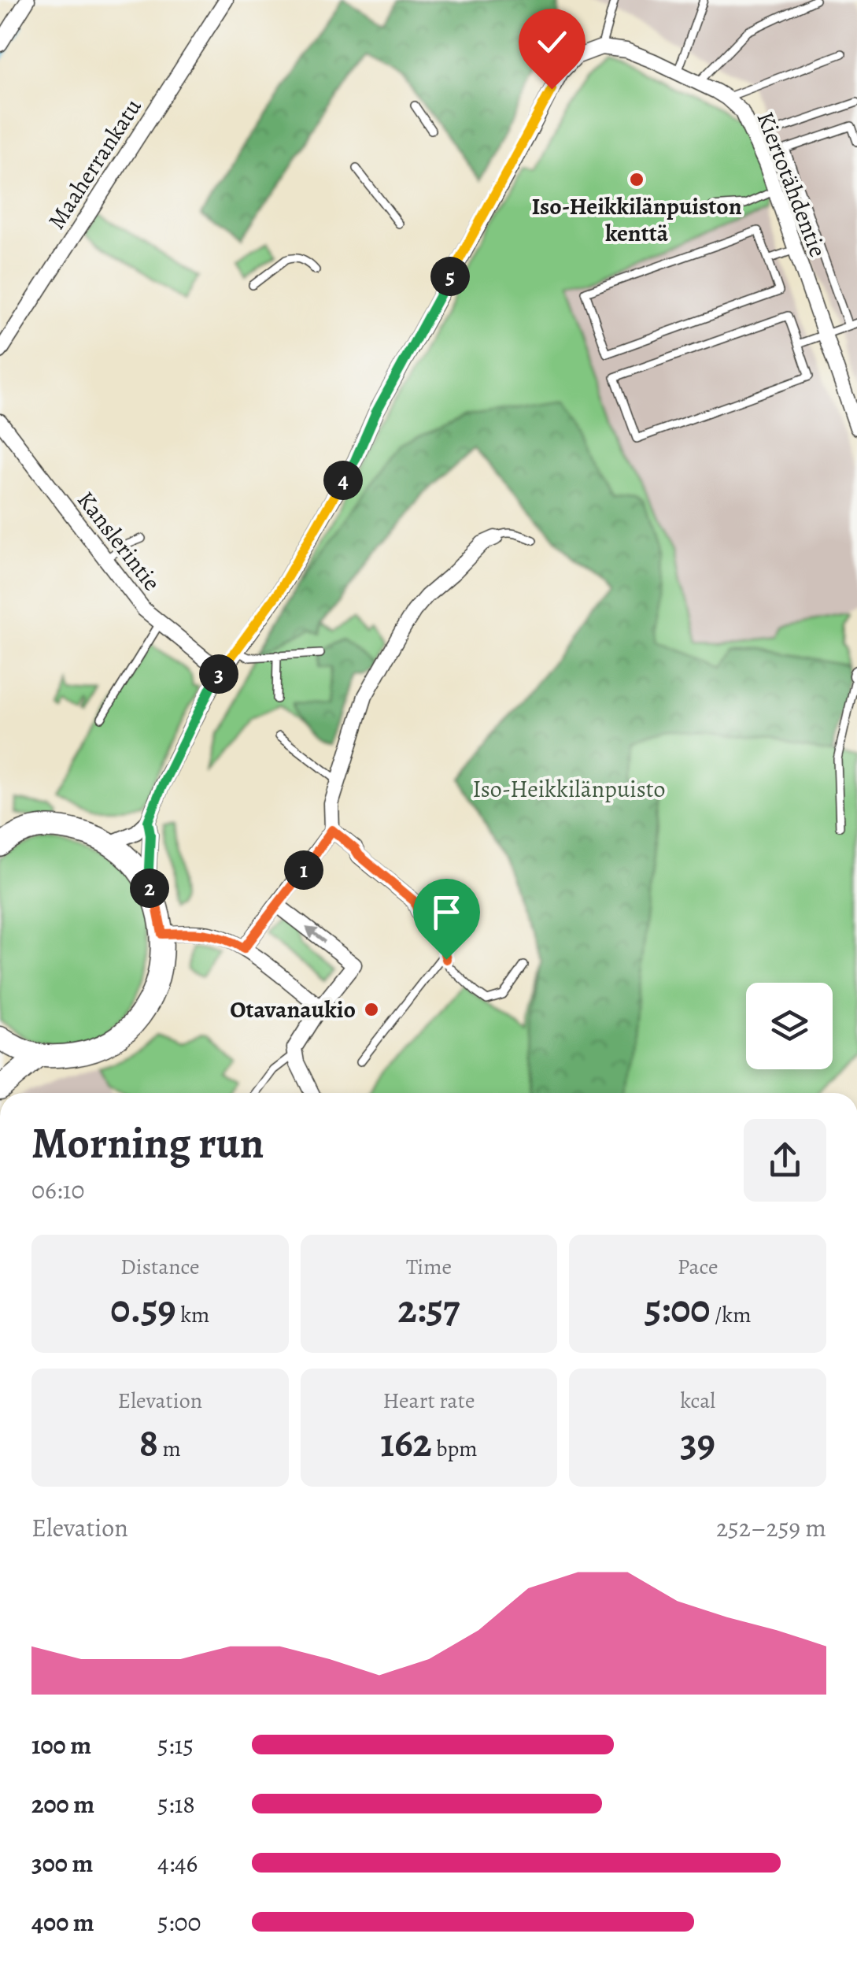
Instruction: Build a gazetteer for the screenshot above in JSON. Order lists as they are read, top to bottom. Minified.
{"streets":{"street":["Maaherrankatu","Kiertotähdentie","Kanslerintie"]},"parks":["Iso-Heikkilänpuisto"],"places":["Iso-Heikkilänpuiston kenttä","Otavanaukio"],"page":{"pins":["5","4","3","1","2"],"heading":["Morning run","06:10"],"stats":[["Distance","0.59 km"],["Time","2:57"],["Pace","5:00 /km"],["Elevation","8 m"],["Heart rate","162 bpm"],["kcal","39"]],"chart":["Elevation","252–259 m"],"list":[{"name":"100 m","note":"5:15"},{"name":"200 m","note":"5:18"},{"name":"300 m","note":"4:46"},{"name":"400 m","note":"5:00"}]}}
